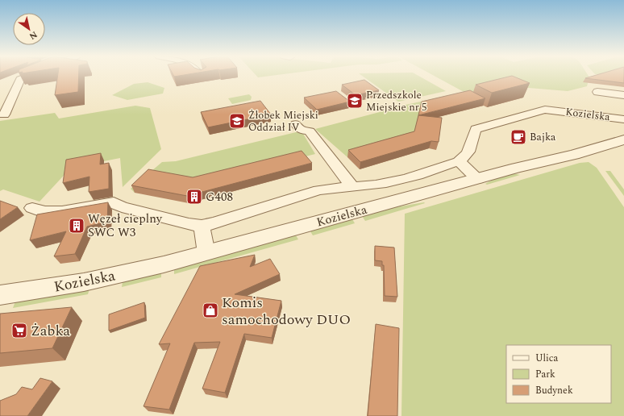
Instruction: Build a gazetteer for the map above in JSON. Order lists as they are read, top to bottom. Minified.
{"streets":{"street":["Kozielska"]},"places":{"school or university":["Przedszkole Miejskie nr 5","Żłobek Miejski Oddział IV"],"cafe":["Bajka"],"building":["G408","Węzeł cieplny SWC W3"],"shop":["Komis samochodowy DUO"],"supermarket":["Żabka"]},"legend":["Ulica","Park","Budynek"],"north":"bottom right"}
